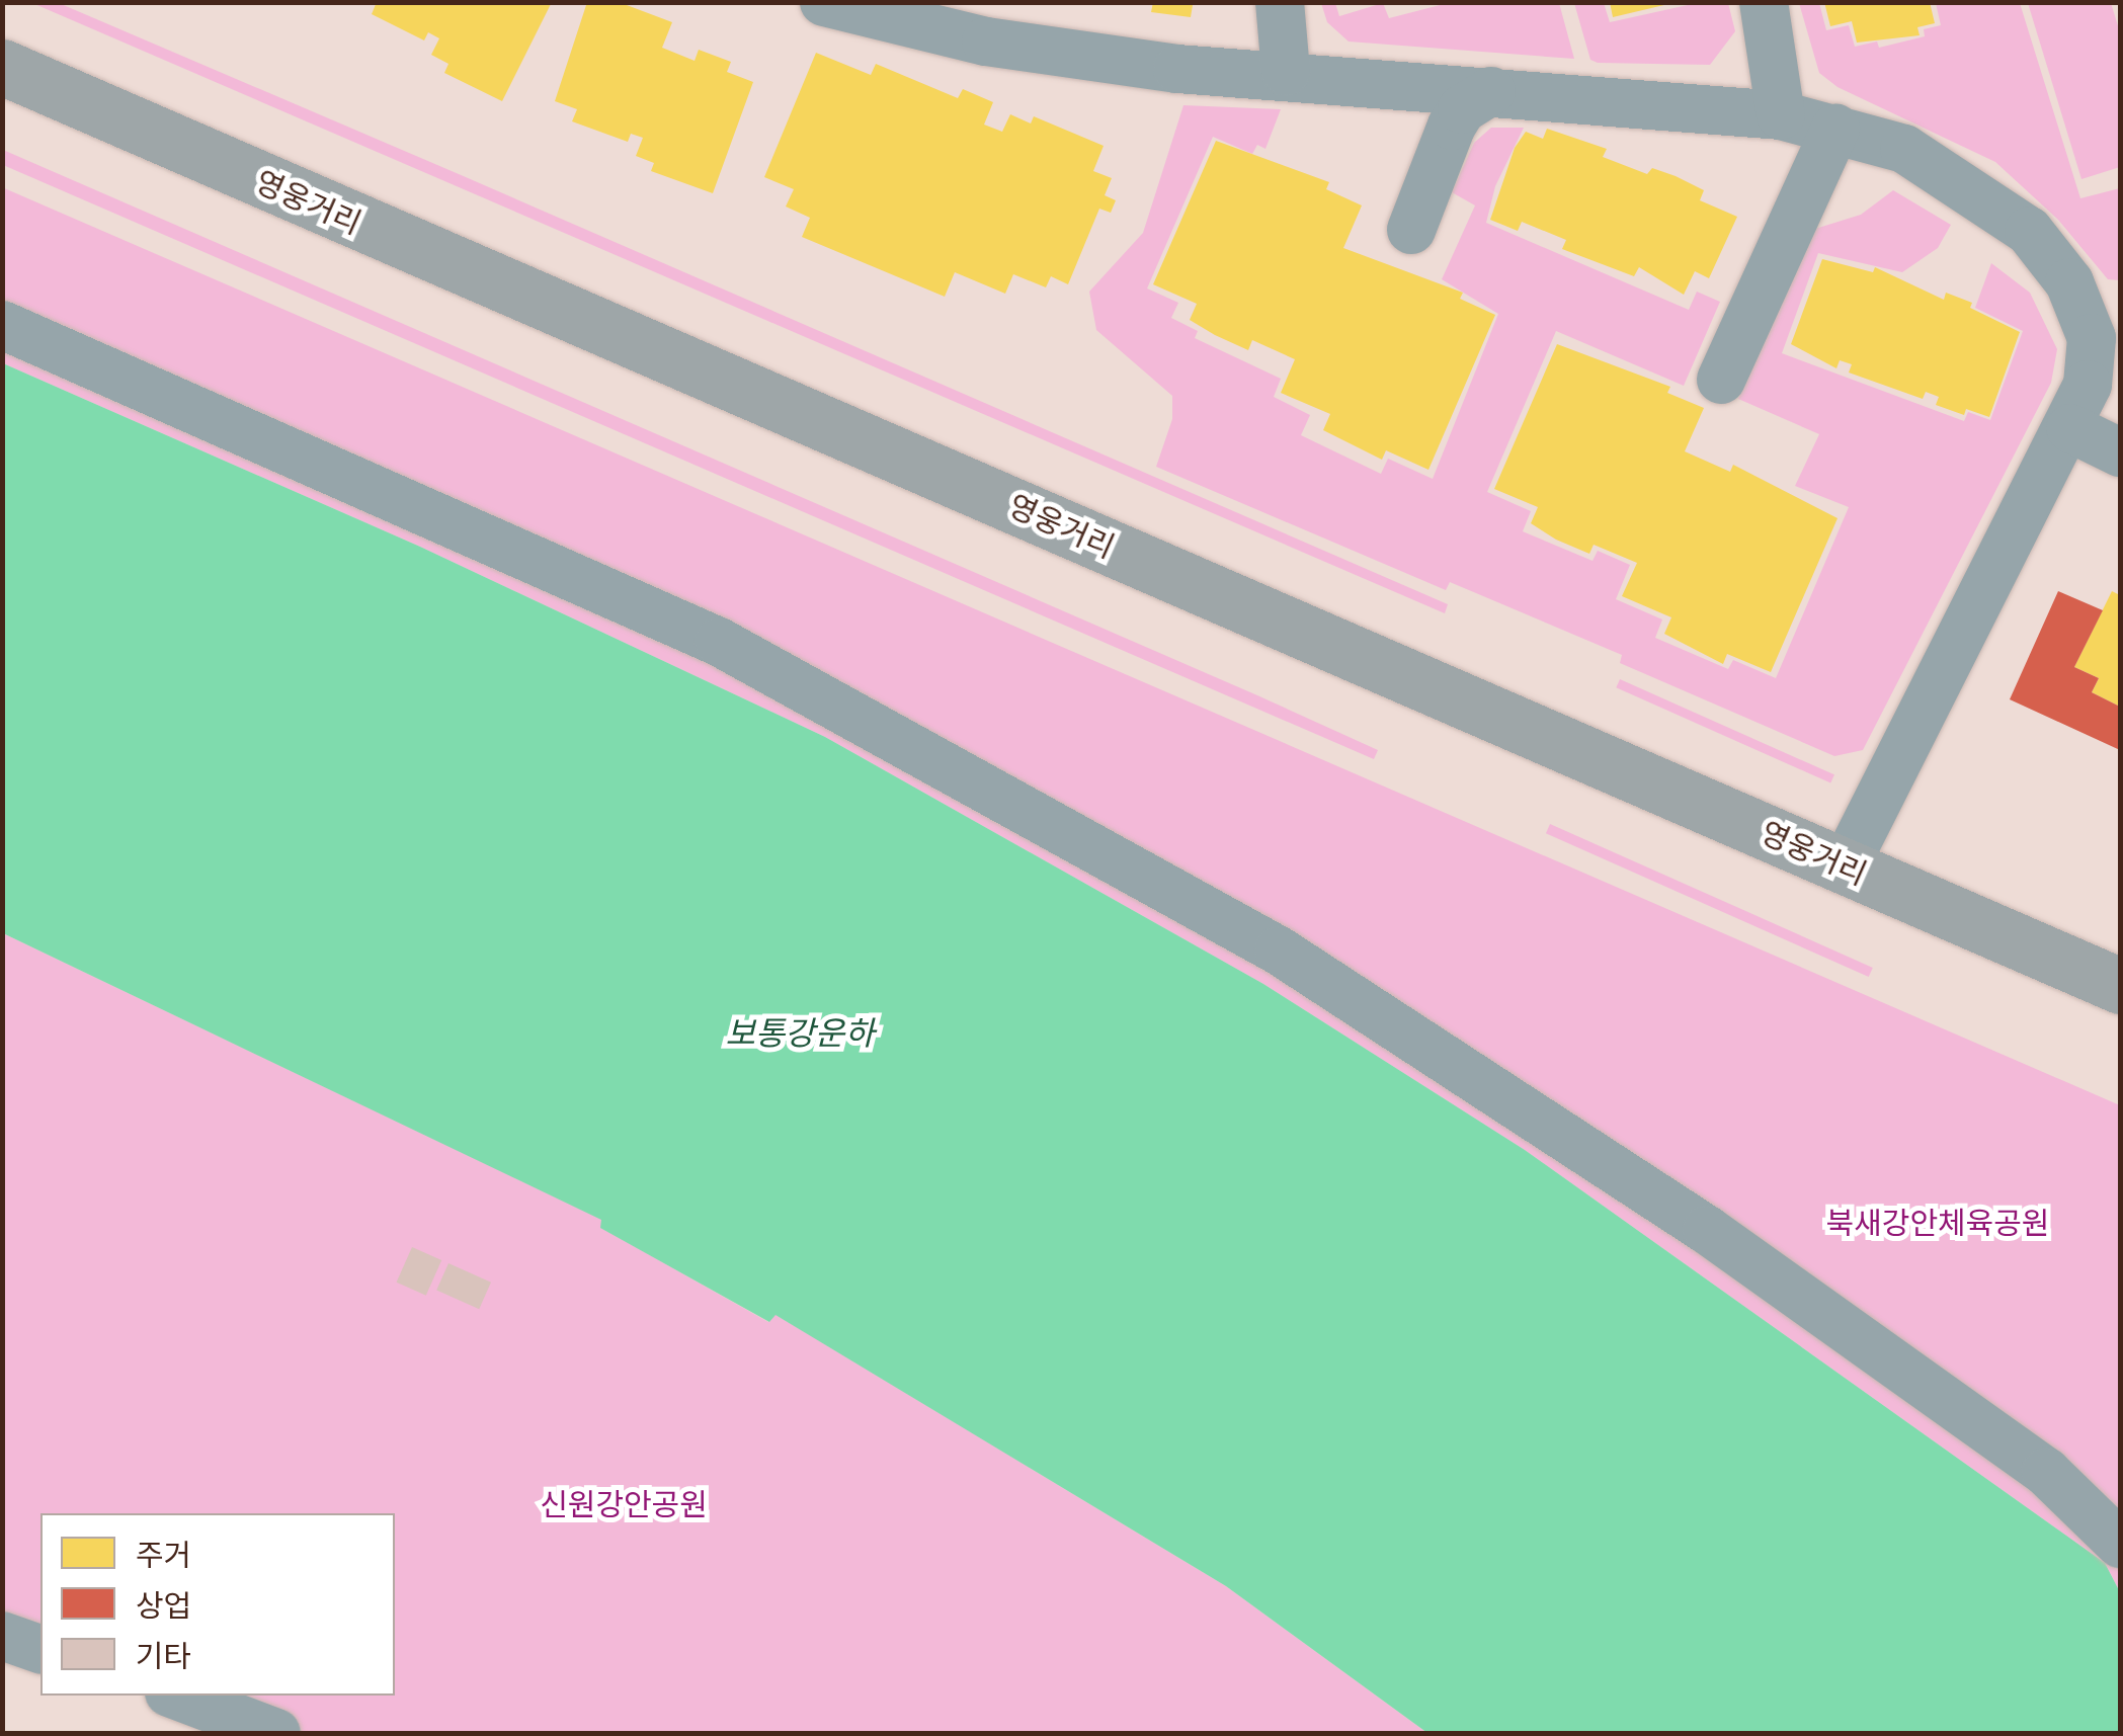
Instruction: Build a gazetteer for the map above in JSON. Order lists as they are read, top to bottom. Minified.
{"streets":{"main road":["영웅거리"]},"water":["보통강운하"],"parks":["북새강안체육공원","신원강안공원"],"legend":["주거","상업","기타"]}
